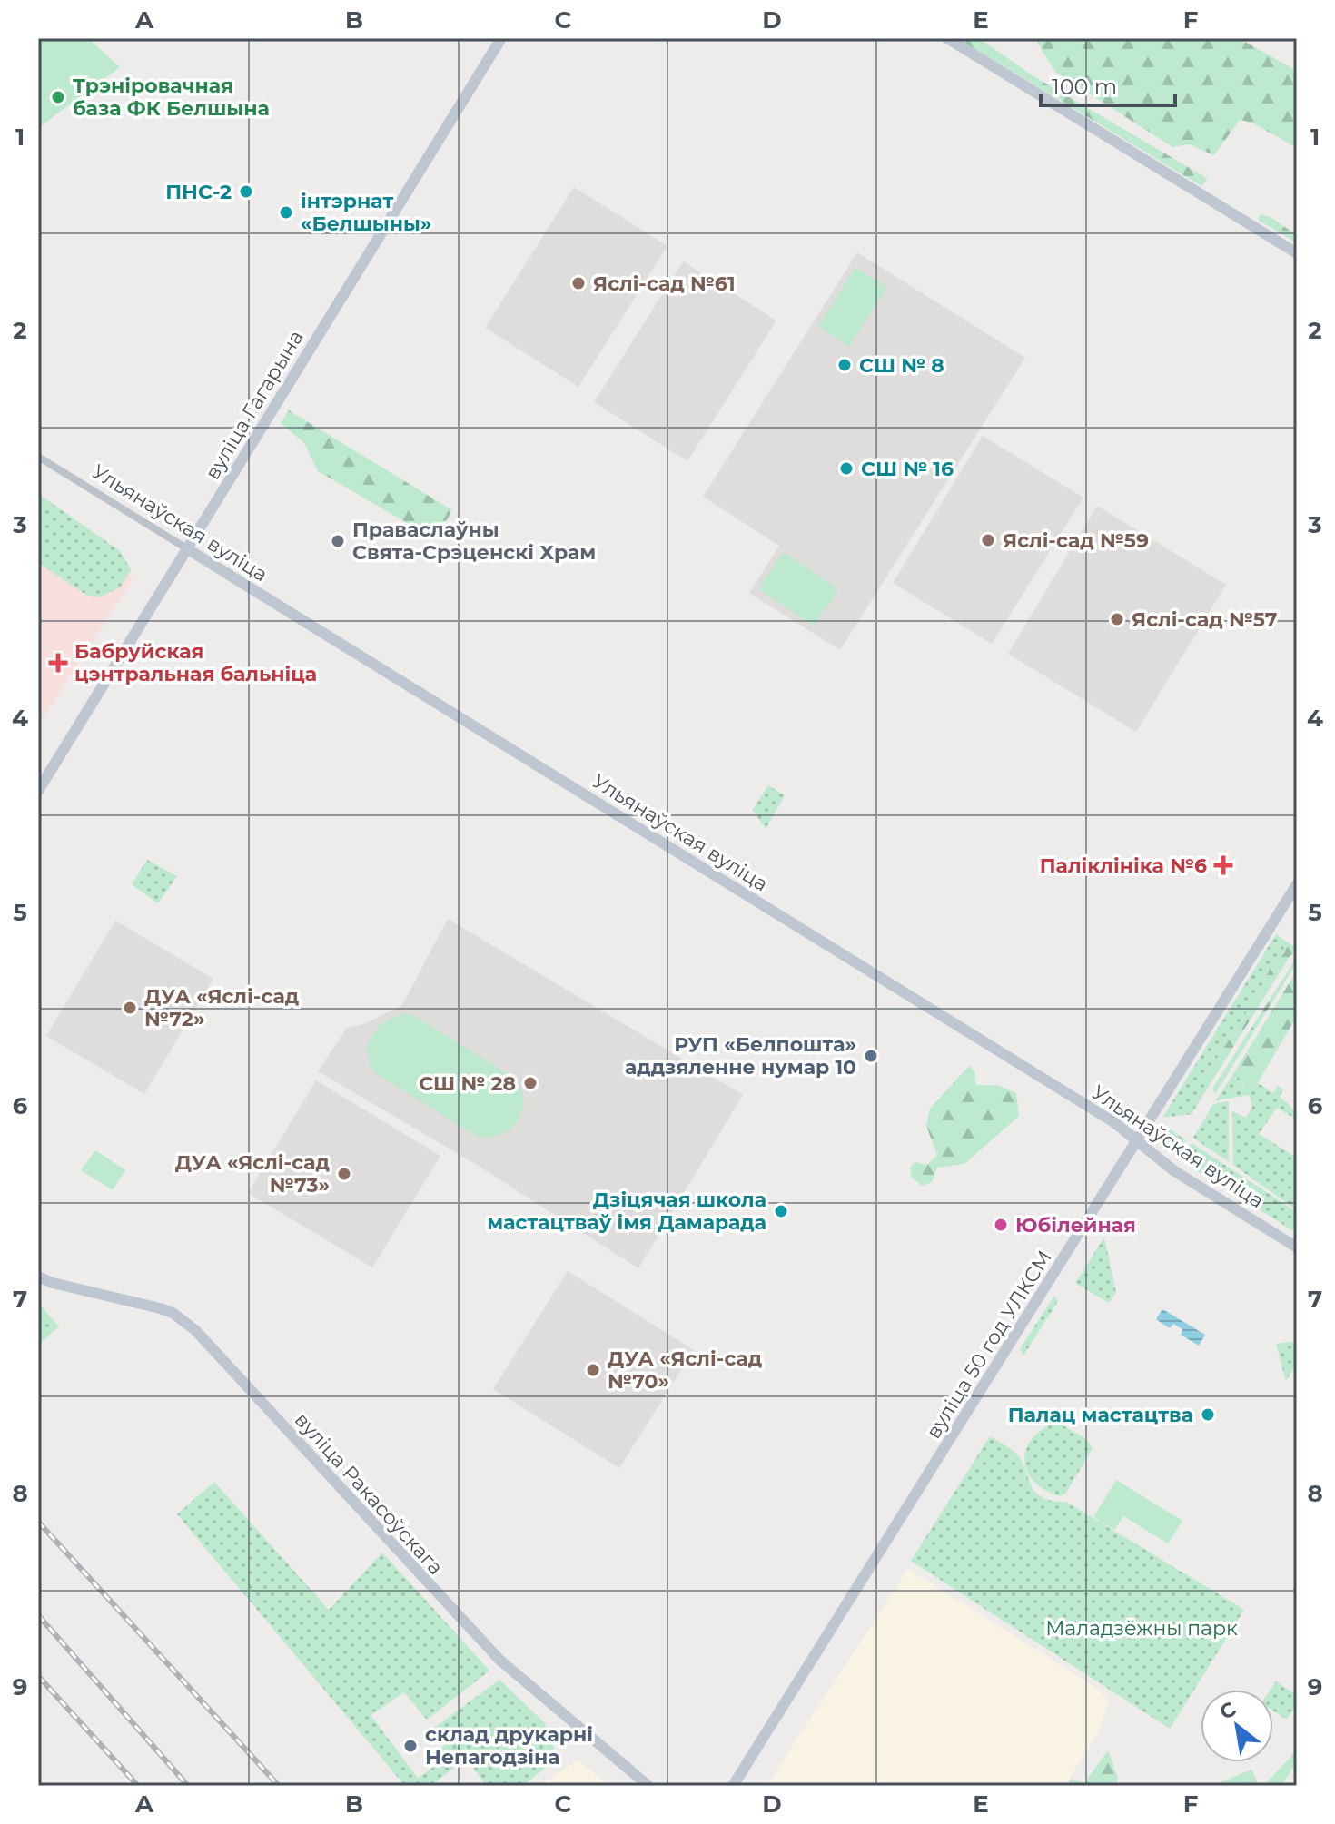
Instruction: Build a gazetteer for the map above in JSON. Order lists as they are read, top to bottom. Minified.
{"streets":{"main road":["вуліца Гагарына","Ульянаўская вуліца","вуліца 50 год УЛКСМ","вуліца Ракасоўскага"]},"crossings":[["вуліца Гагарына","Ульянаўская вуліца"],["Ульянаўская вуліца","вуліца 50 год УЛКСМ"]],"parks":["Маладзёжны парк"],"places":{"other":["Трэніровачная база ФК Белшына","ПНС-2","інтэрнат «Белшыны»","Яслі-сад №61","СШ № 8","СШ № 16","Яслі-сад №59","Праваслаўны Свята-Срэценскі Храм","Яслі-сад №57","ДУА «Яслі-сад №72»","РУП «Белпошта» аддзяленне нумар 10","СШ № 28","ДУА «Яслі-сад №73»","Дзіцячая школа мастацтваў імя Дамарада","Юбілейная","ДУА «Яслі-сад №70»","Палац мастацтва","склад друкарні Непагодзіна"],"health":["Бабруйская цэнтральная бальніца","Паліклініка №6"]},"scale_bar":"100 m","north":"top left","grid":{"columns":["A","B","C","D","E","F"],"rows":["1","2","3","4","5","6","7","8","9"]}}
